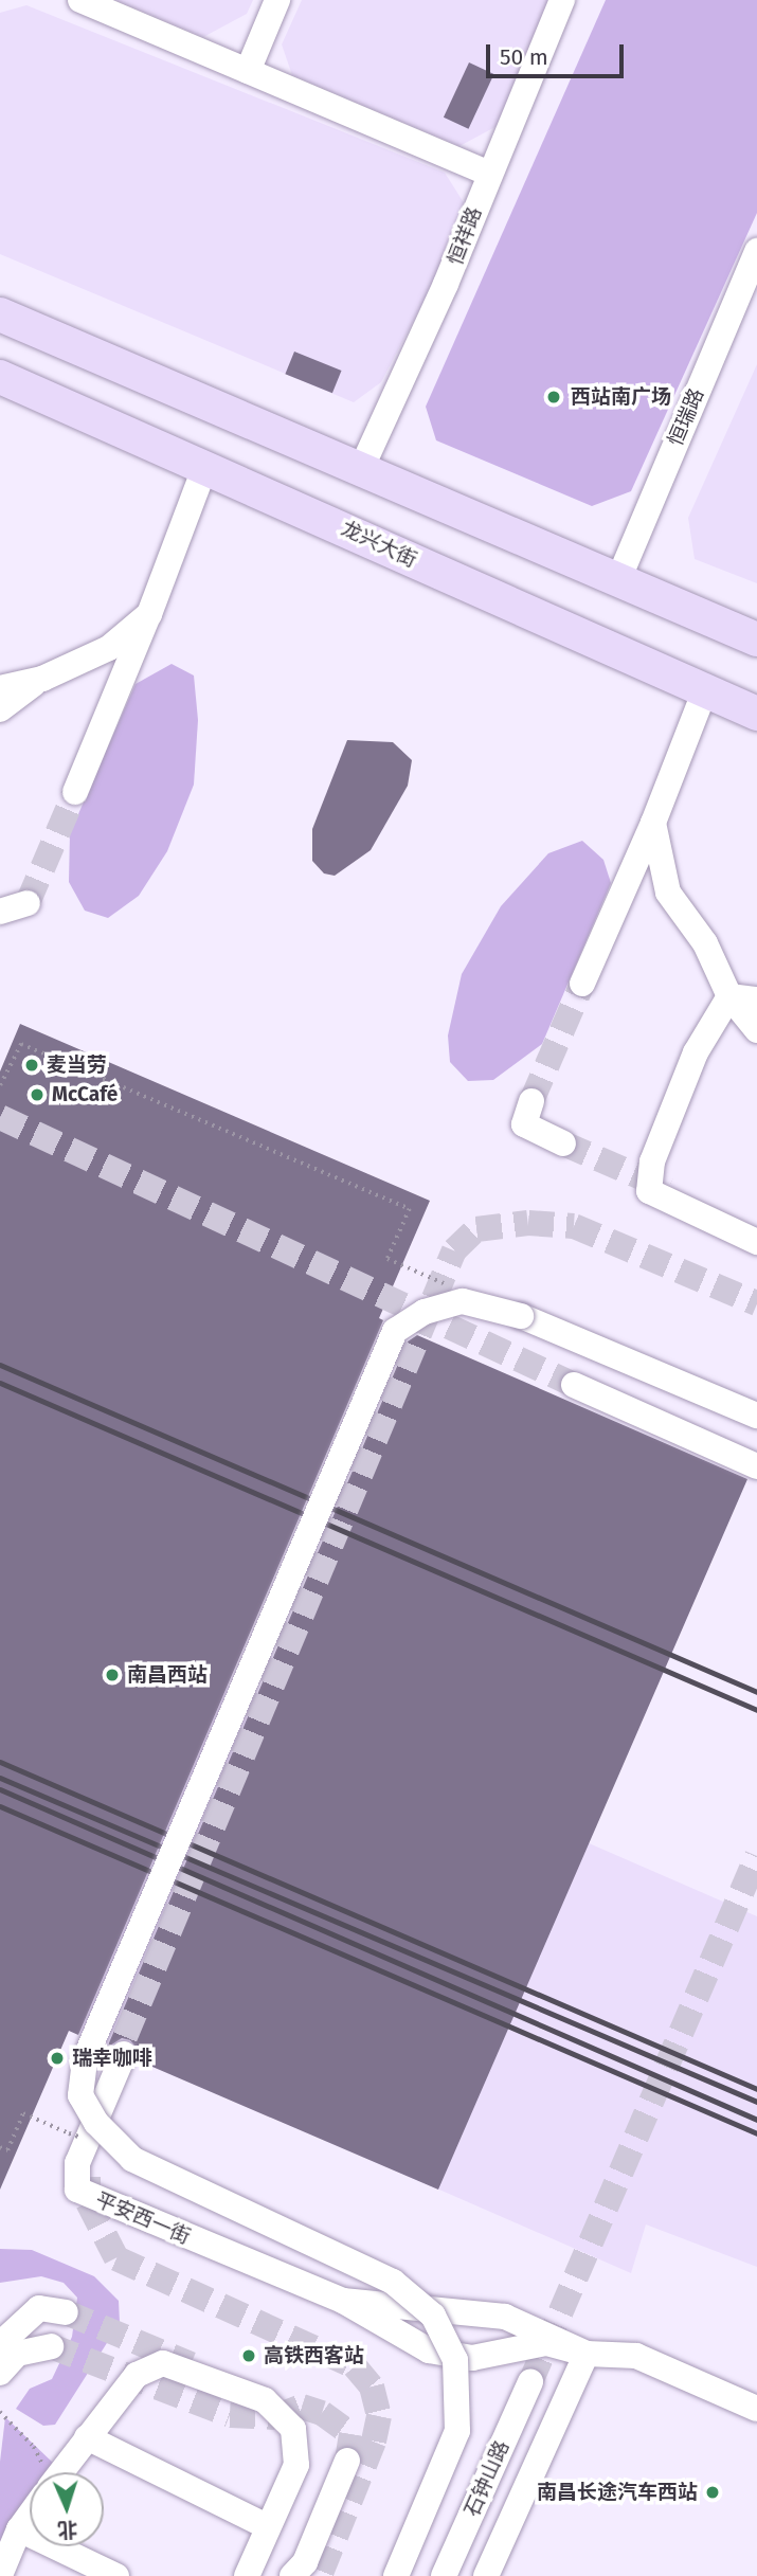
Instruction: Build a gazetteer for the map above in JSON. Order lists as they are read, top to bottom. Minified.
{"streets":{"main road":["龙兴大街"],"street":["恒祥路","恒瑞路","平安西一街","石钟山路"]},"places":["西站南广场","麦当劳","McCafé","南昌西站","瑞幸咖啡","高铁西客站","南昌长途汽车西站"],"scale_bar":"50 m","north":"bottom"}
